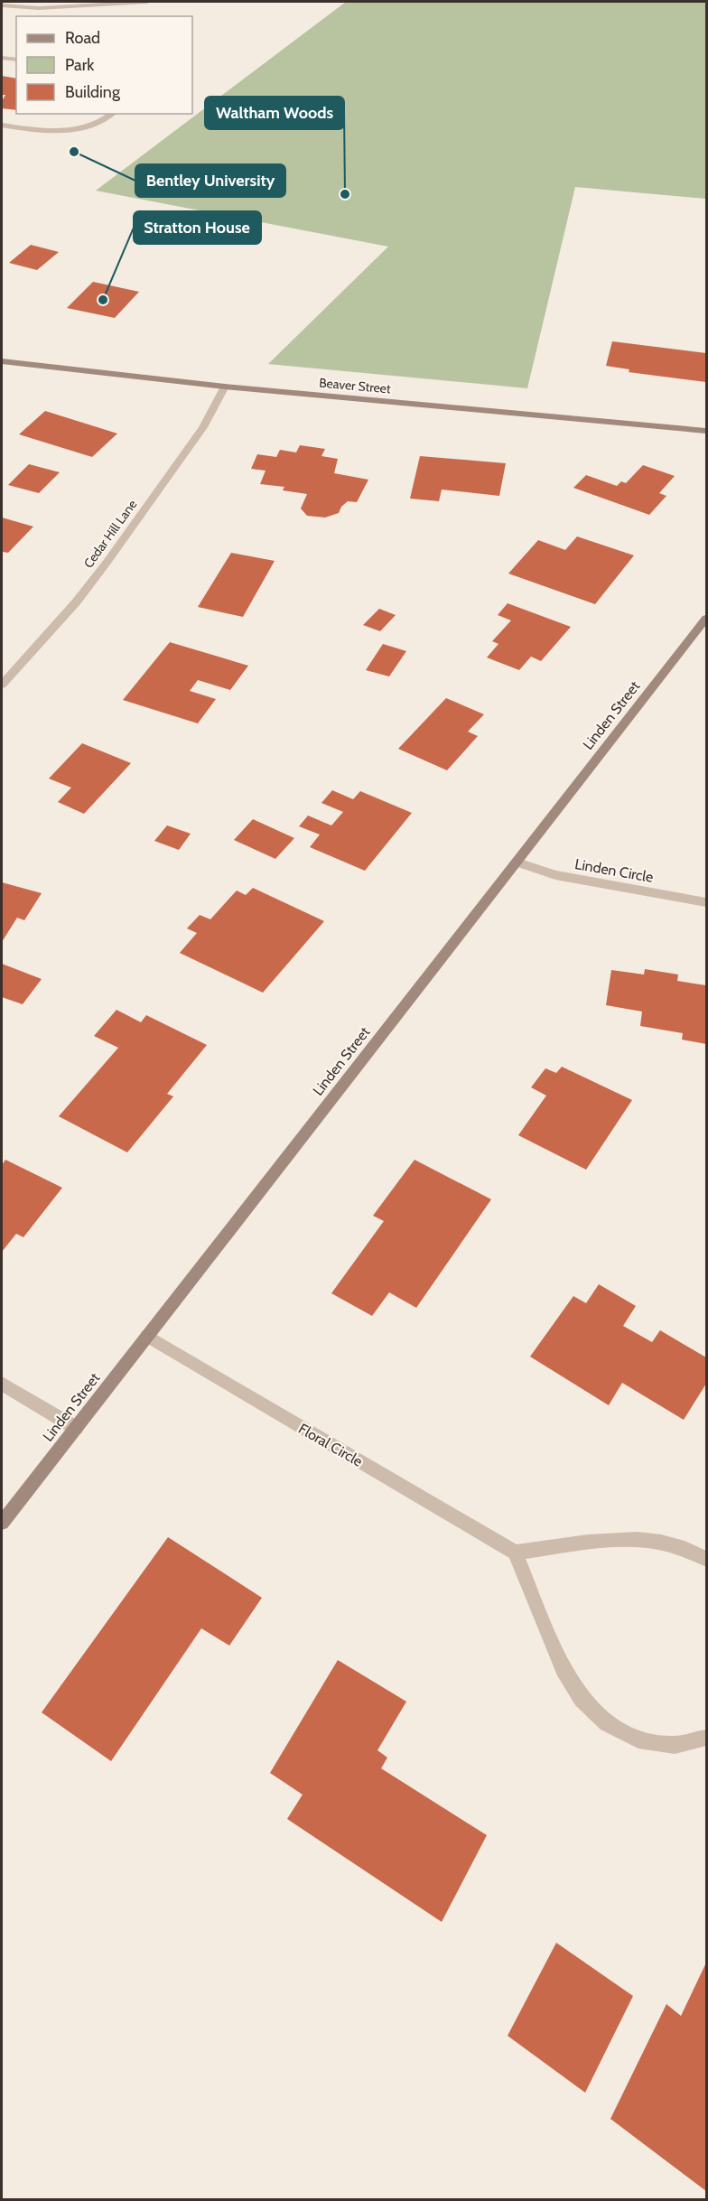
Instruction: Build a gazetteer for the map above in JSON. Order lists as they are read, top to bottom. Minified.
{"streets":{"street":["Beaver Street","Cedar Hill Lane","Linden Street","Linden Circle","Floral Circle"]},"crossings":[["Beaver Street","Cedar Hill Lane"],["Linden Street","Linden Circle"],["Linden Street","Floral Circle"]],"places":["Bentley University","Waltham Woods","Stratton House"],"legend":["Road","Park","Building"]}
